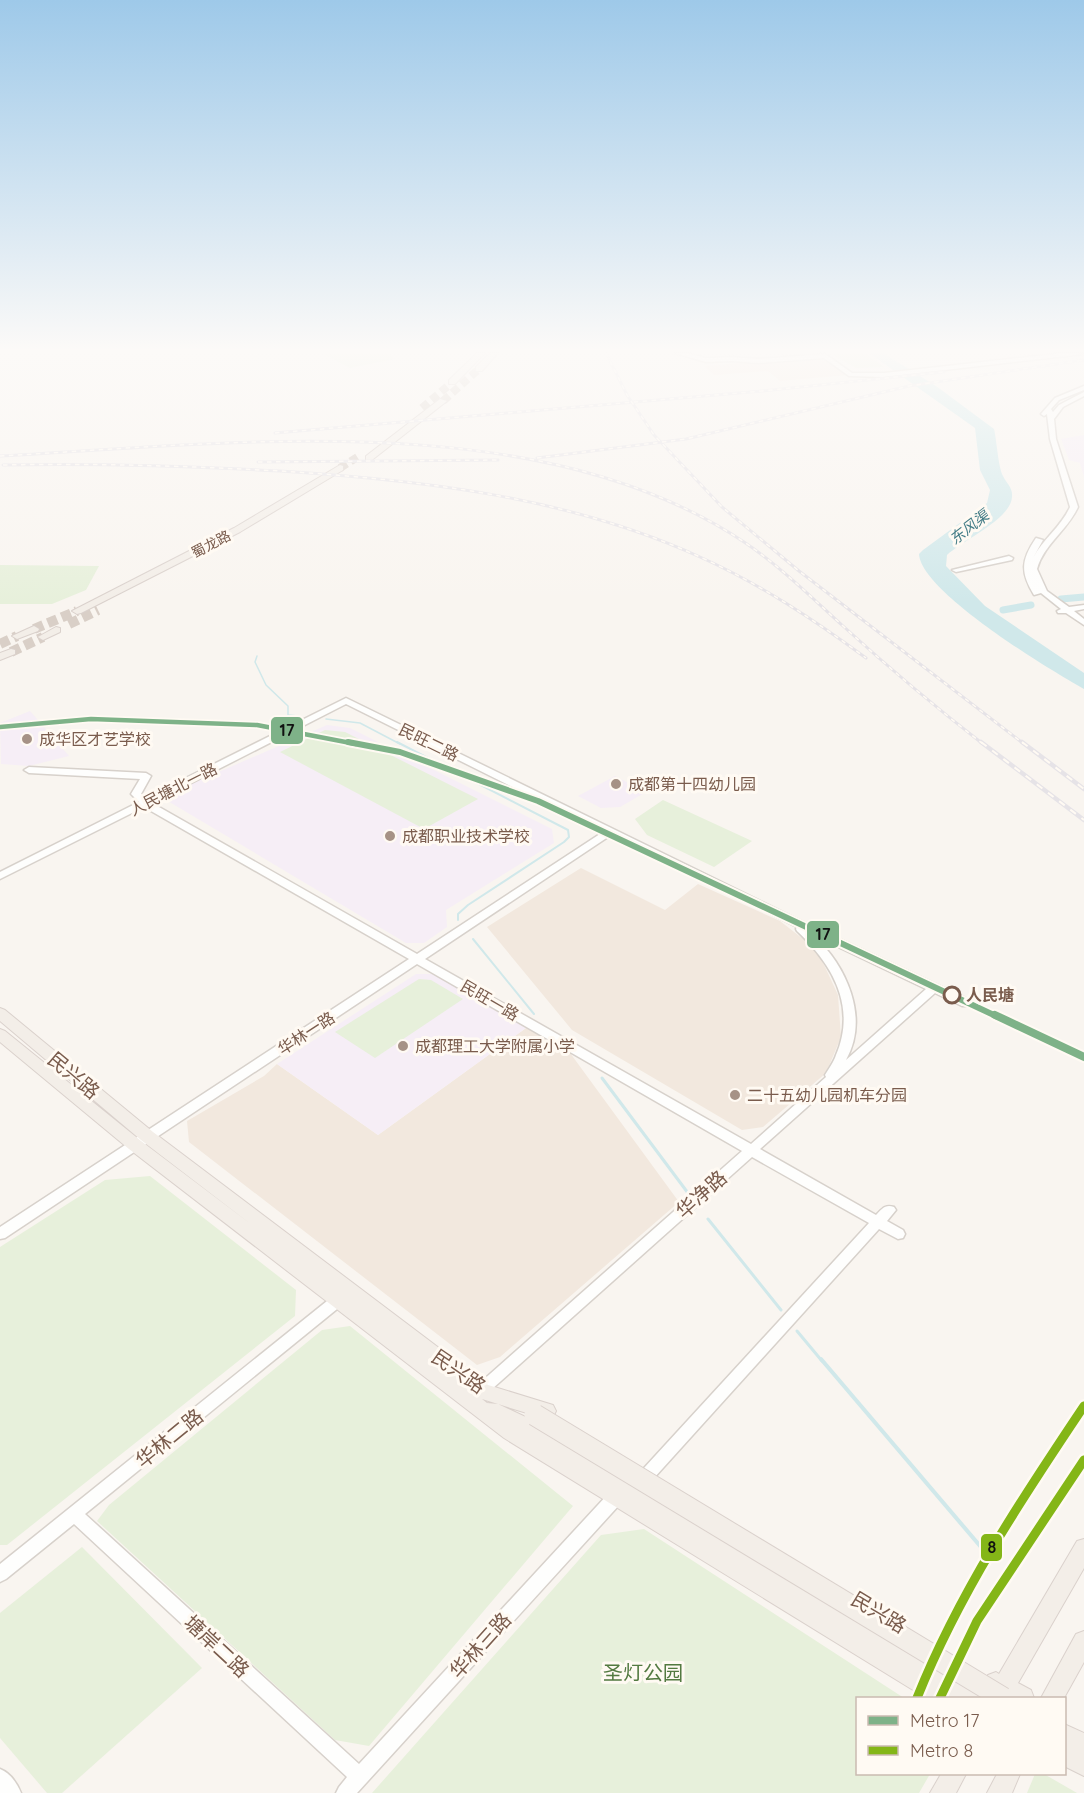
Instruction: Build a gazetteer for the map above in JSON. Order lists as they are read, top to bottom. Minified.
{"streets":{"main road":["蜀龙路","民兴路"],"street":["民旺二路","人民塘北一路","民旺一路","华林一路","华净路","华林二路","华林三路","塘岸二路"]},"crossings":[["民旺二路","人民塘北一路"],["民旺二路","华林一路"],["民旺二路","华净路"],["人民塘北一路","民旺一路"],["民旺一路","华林一路"],["民旺一路","华净路"],["华林一路","民兴路"],["民兴路","华净路"],["民兴路","华林二路"],["民兴路","华林三路"],["华林二路","塘岸二路"],["华林三路","塘岸二路"]],"water":["东风渠"],"parks":["圣灯公园"],"places":["成华区才艺学校","成都第十四幼儿园","成都职业技术学校","人民塘","成都理工大学附属小学","二十五幼儿园机车分园"],"lines":["metro line 17","metro line 8"],"legend":["Metro 17","Metro 8"]}
